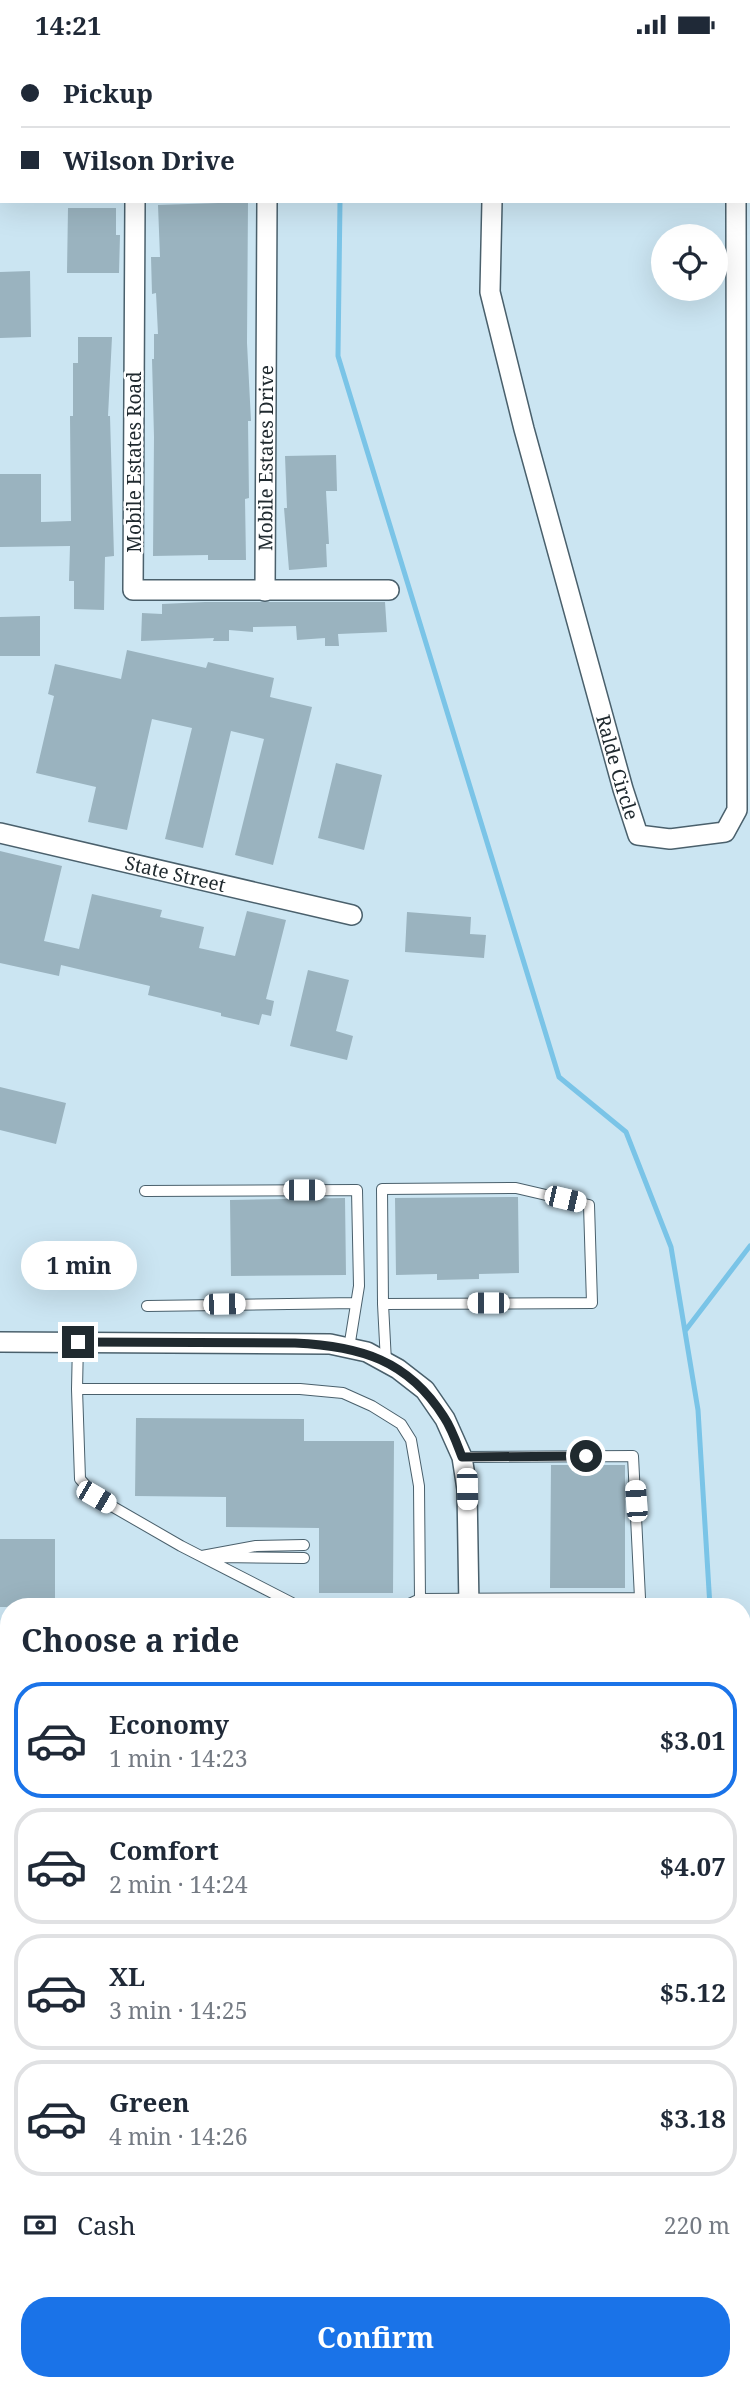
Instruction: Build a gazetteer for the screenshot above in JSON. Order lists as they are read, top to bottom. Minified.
{"streets":{"street":["Mobile Estates Drive","Mobile Estates Road","Ralde Circle","State Street"]},"crossings":[["Mobile Estates Drive","Mobile Estates Road"]],"page":{"status":"14:21","banner":["Pickup","Wilson Drive"],"bubble":"1 min","heading":"Choose a ride","list":[{"name":"Economy","note":"1 min · 14:23","value":"$3.01"},{"name":"Comfort","note":"2 min · 14:24","value":"$4.07"},{"name":"XL","note":"3 min · 14:25","value":"$5.12"},{"name":"Green","note":"4 min · 14:26","value":"$3.18"}],"pay":["Cash","220 m"],"buttons":"Confirm"}}
